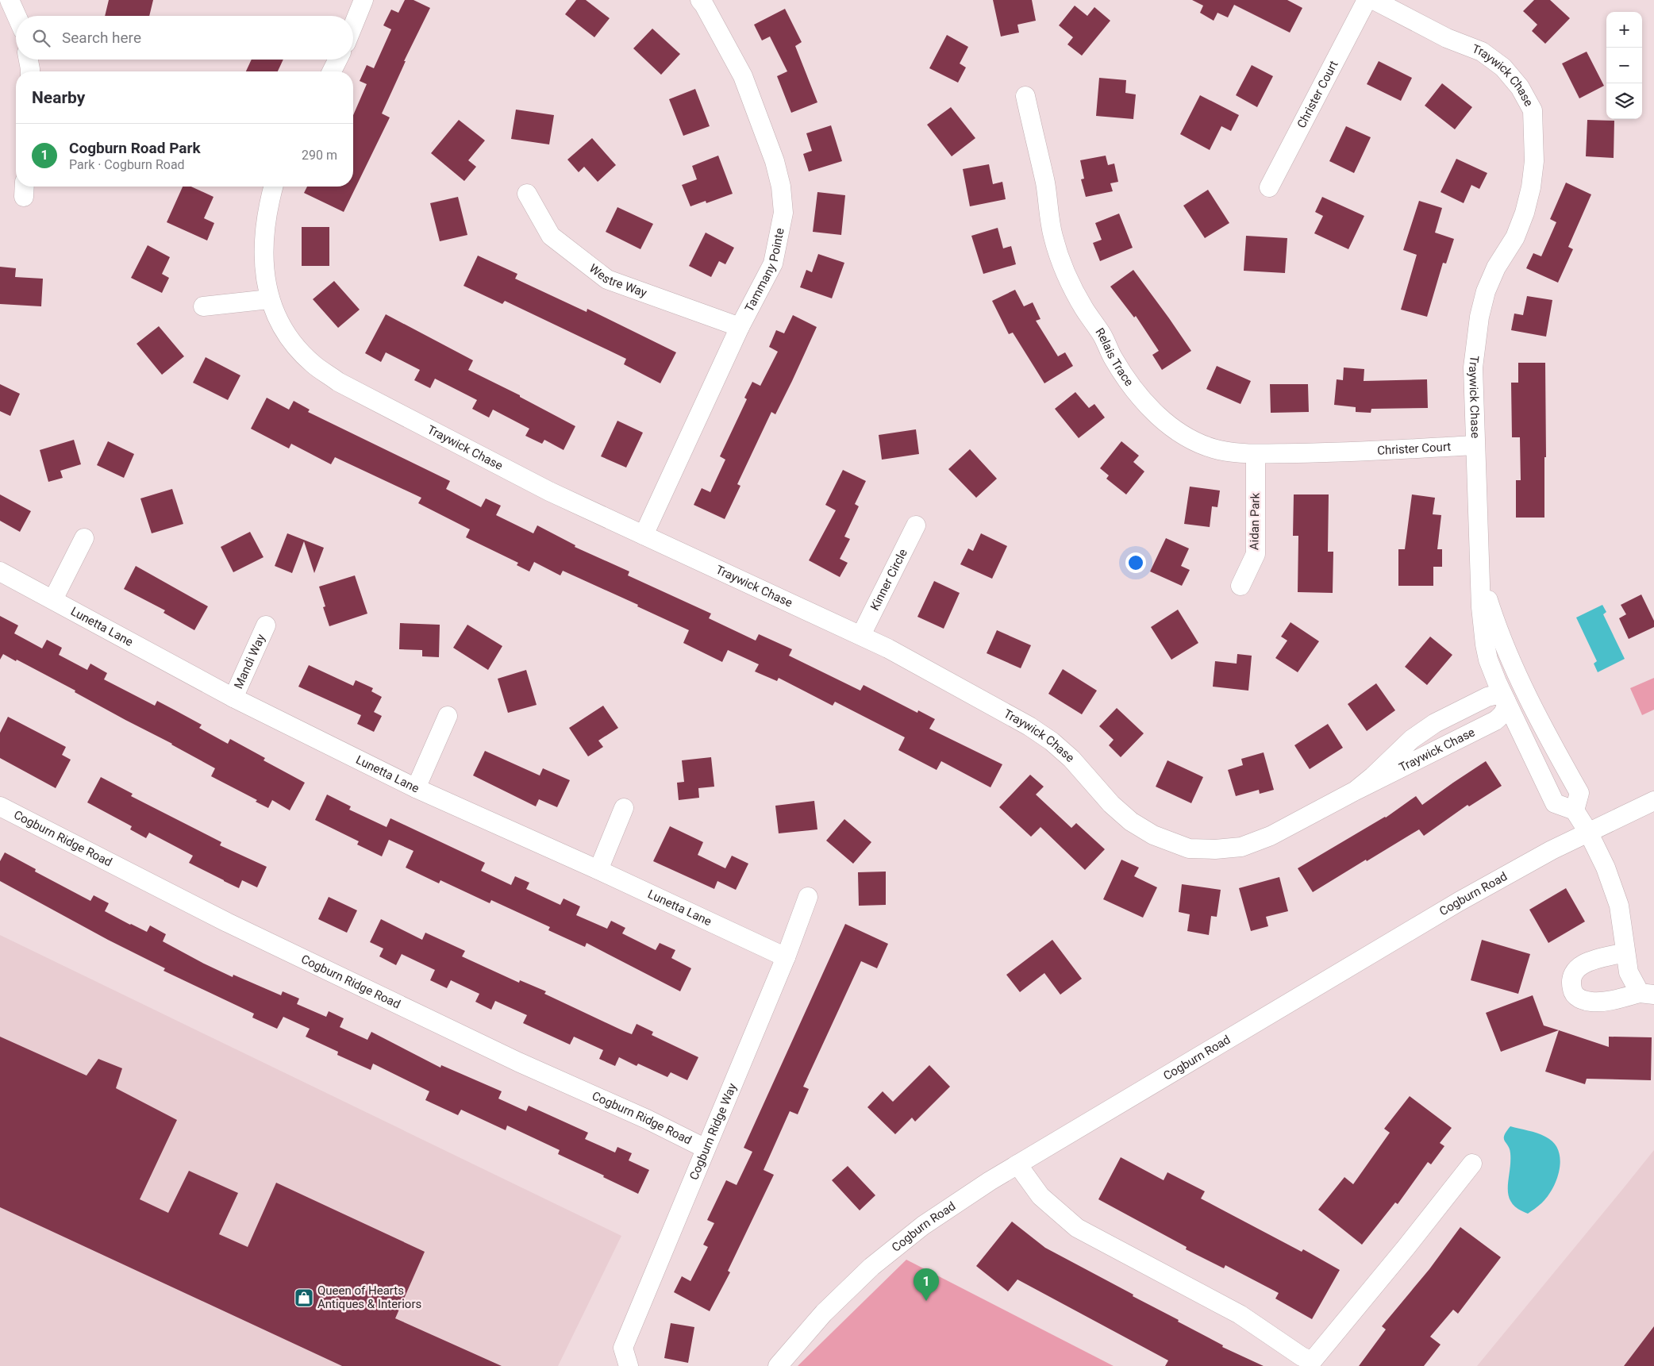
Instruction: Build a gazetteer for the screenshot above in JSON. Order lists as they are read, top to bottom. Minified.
{"streets":{"street":["Traywick Chase","Christer Court","Tammany Pointe","Westre Way","Relais Trace","Aidan Park","Kinner Circle","Lunetta Lane","Mandi Way","Cogburn Ridge Road","Cogburn Road","Cogburn Ridge Way"]},"crossings":[["Traywick Chase","Christer Court"],["Traywick Chase","Tammany Pointe"],["Traywick Chase","Kinner Circle"],["Christer Court","Relais Trace"],["Tammany Pointe","Westre Way"],["Relais Trace","Aidan Park"],["Lunetta Lane","Mandi Way"],["Lunetta Lane","Cogburn Ridge Way"],["Cogburn Ridge Road","Cogburn Ridge Way"]],"places":{"shop":["Queen of Hearts Antiques & Interiors"]},"page":{"map_buttons":["+","−"],"search":"Search here","heading":"Nearby","list":[{"mark":"1","name":"Cogburn Road Park","note":"Park · Cogburn Road","value":"290 m"}],"pins":"1"}}
